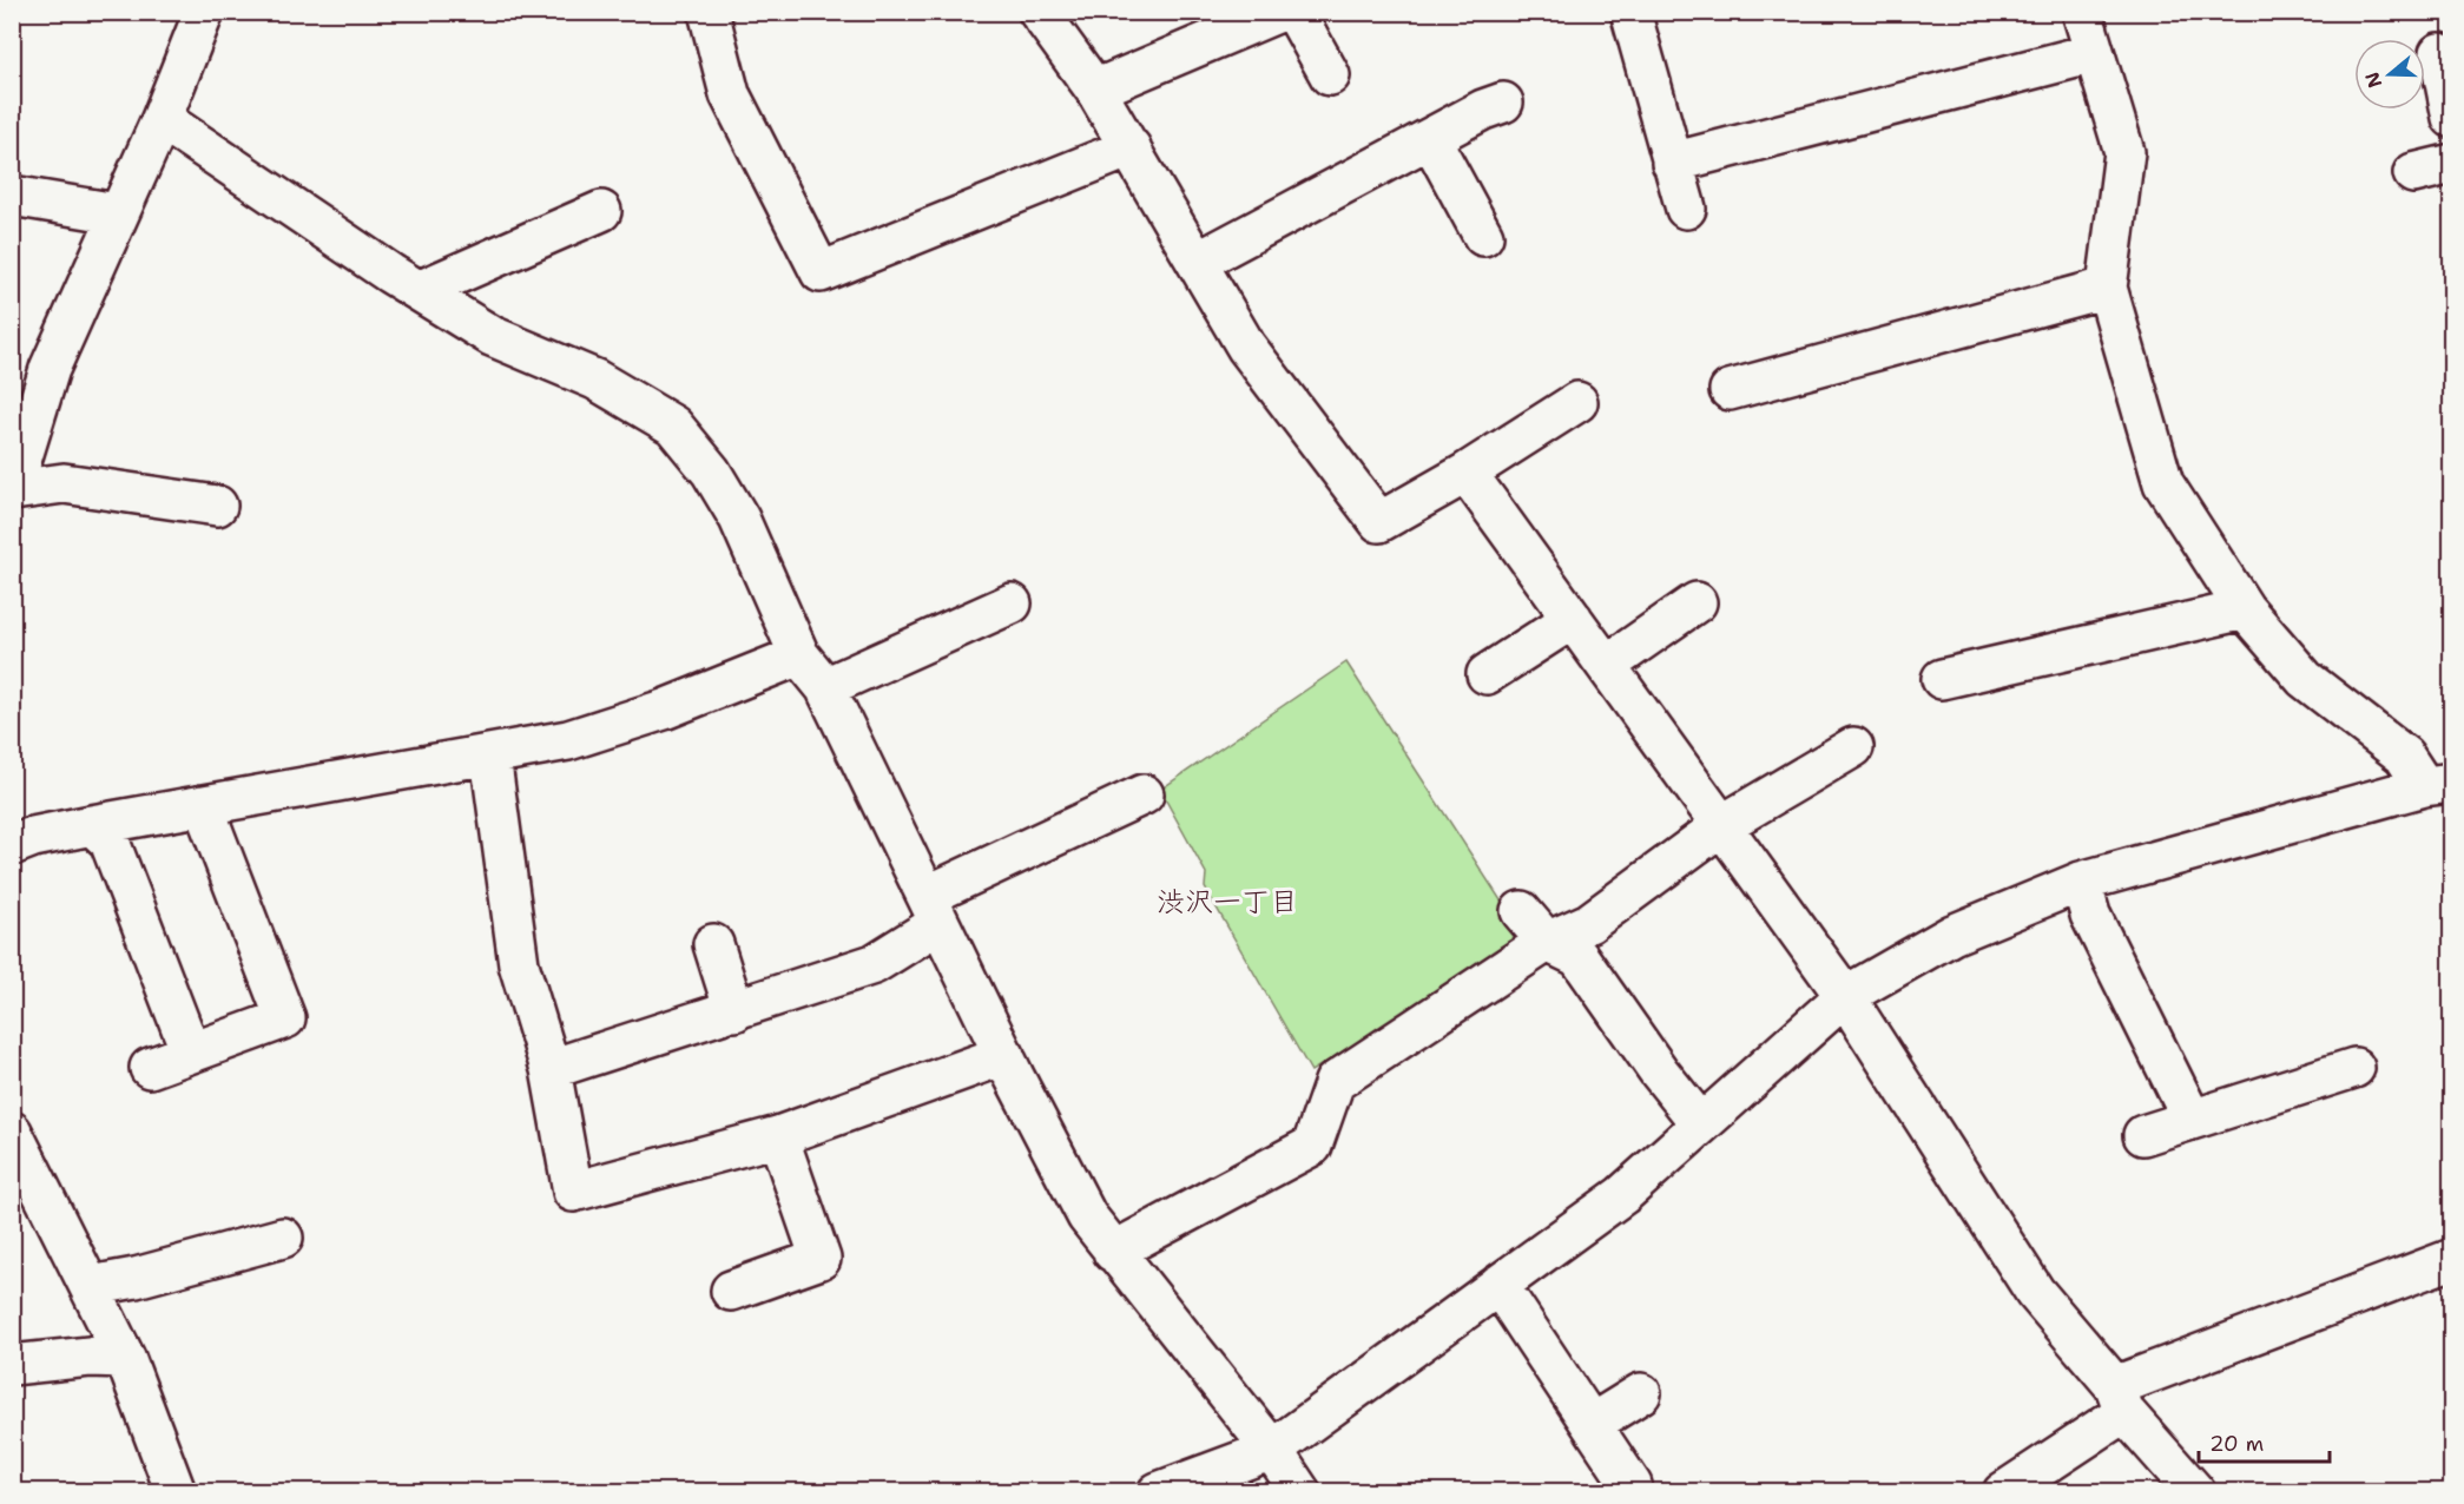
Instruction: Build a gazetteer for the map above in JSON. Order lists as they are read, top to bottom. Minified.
{"districts":["渋沢一丁目"],"scale_bar":"20 m","north":"left"}
